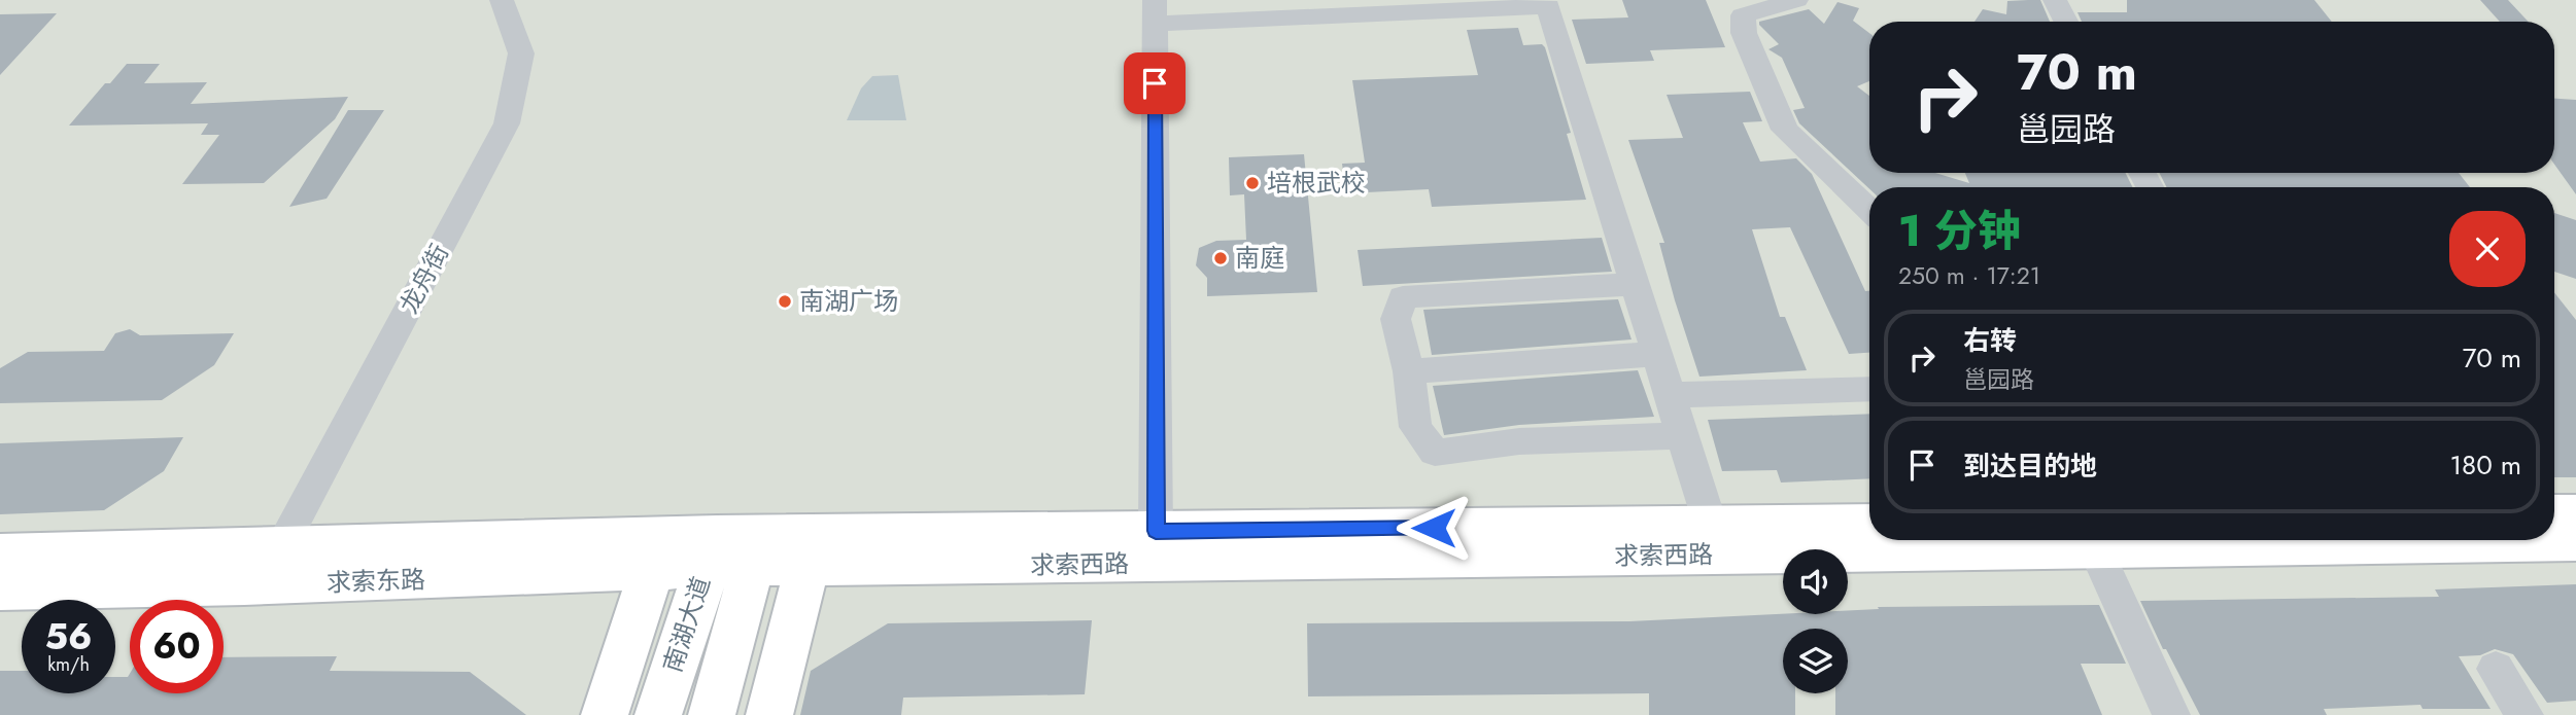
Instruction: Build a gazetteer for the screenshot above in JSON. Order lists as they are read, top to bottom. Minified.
{"streets":{"main road":["求索西路","求索东路","南湖大道"],"street":["龙舟街"]},"crossings":[["求索西路","求索东路"],["求索西路","南湖大道"],["求索东路","南湖大道"]],"places":["培根武校","南庭","南湖广场"],"page":{"turn":["70 m","邕园路"],"heading":["1 分钟","250 m · 17:21"],"list":[{"name":"右转","note":"邕园路","value":"70 m"},{"name":"到达目的地","value":"180 m"}],"speed":"56 km/h","limit":"60"}}
